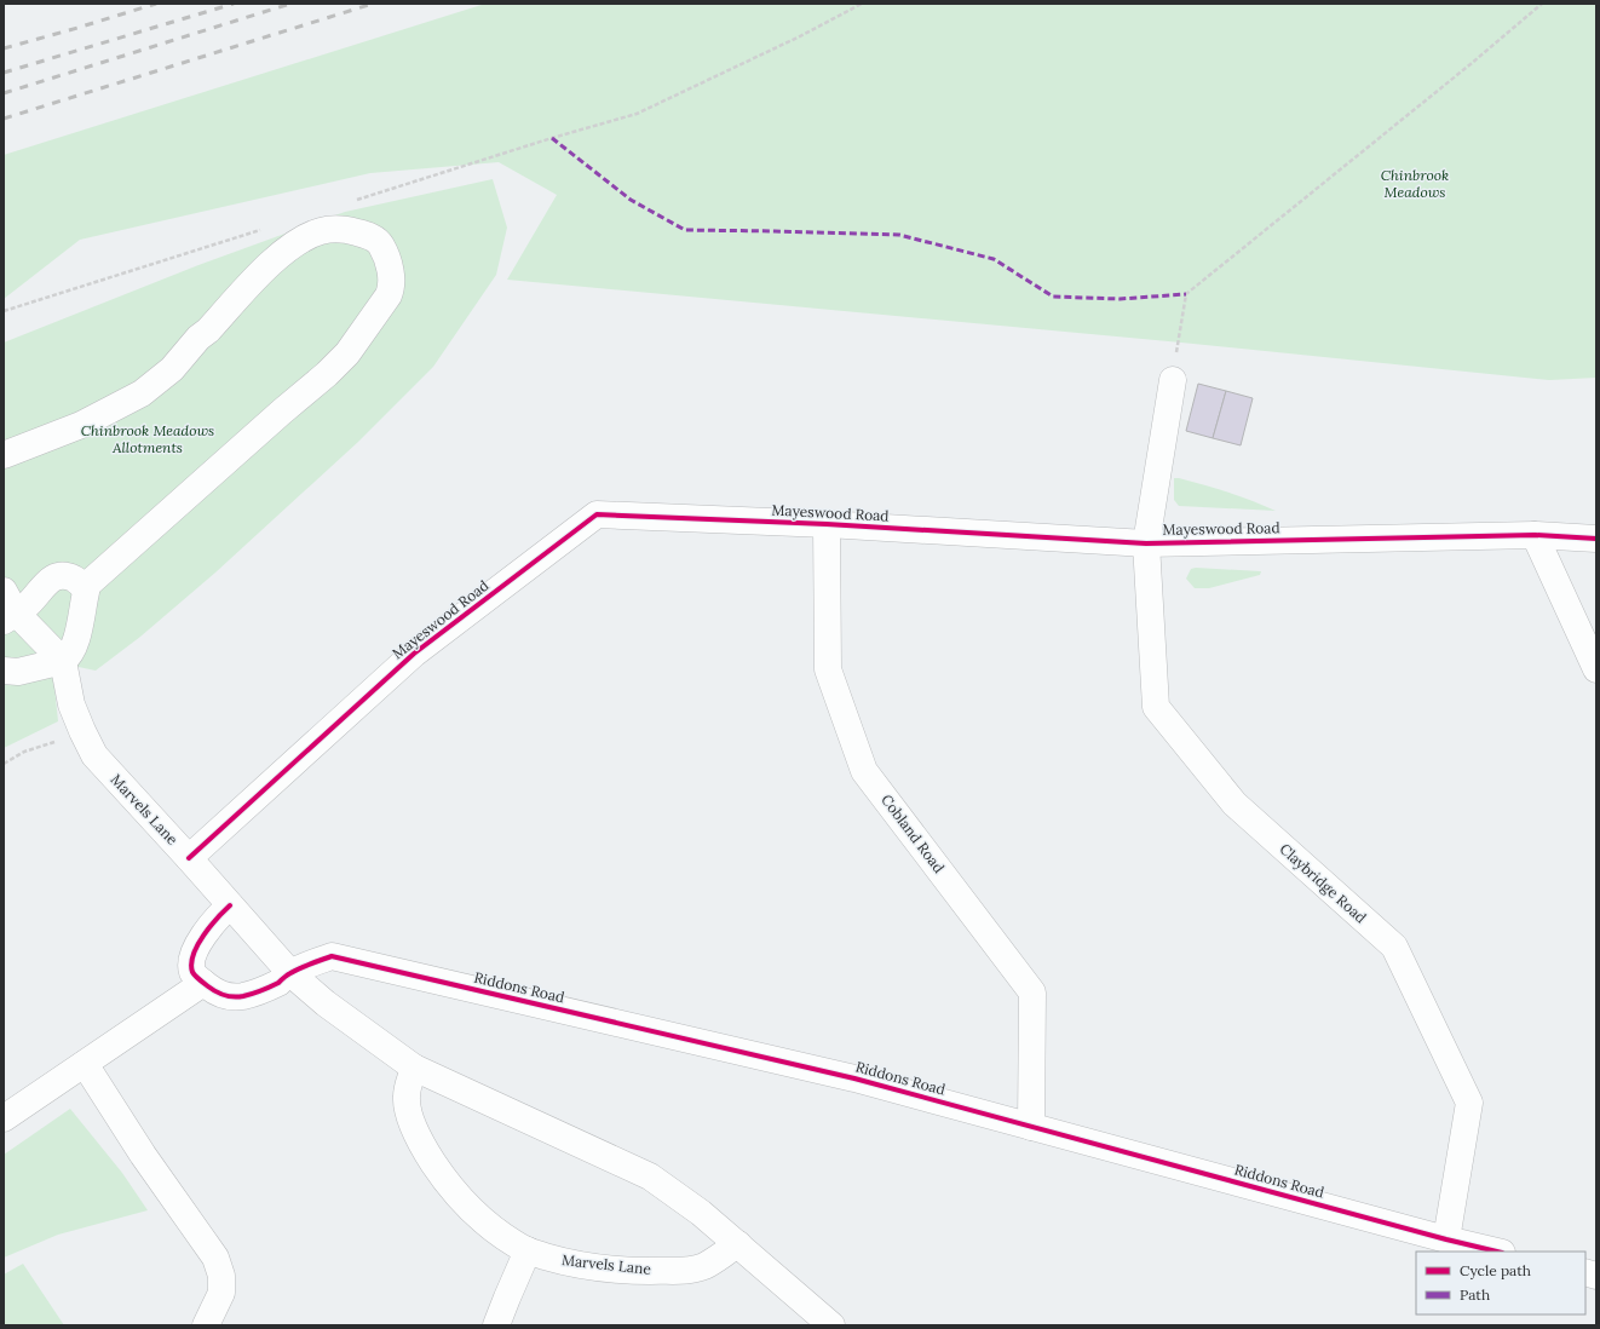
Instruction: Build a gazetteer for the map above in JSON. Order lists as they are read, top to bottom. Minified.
{"streets":{"street":["Mayeswood Road","Marvels Lane","Cobland Road","Claybridge Road","Riddons Road"]},"crossings":[["Mayeswood Road","Marvels Lane"],["Mayeswood Road","Cobland Road"],["Mayeswood Road","Claybridge Road"],["Marvels Lane","Riddons Road"],["Cobland Road","Riddons Road"],["Claybridge Road","Riddons Road"]],"parks":["Chinbrook Meadows","Chinbrook Meadows Allotments"],"legend":["Cycle path","Path"]}
